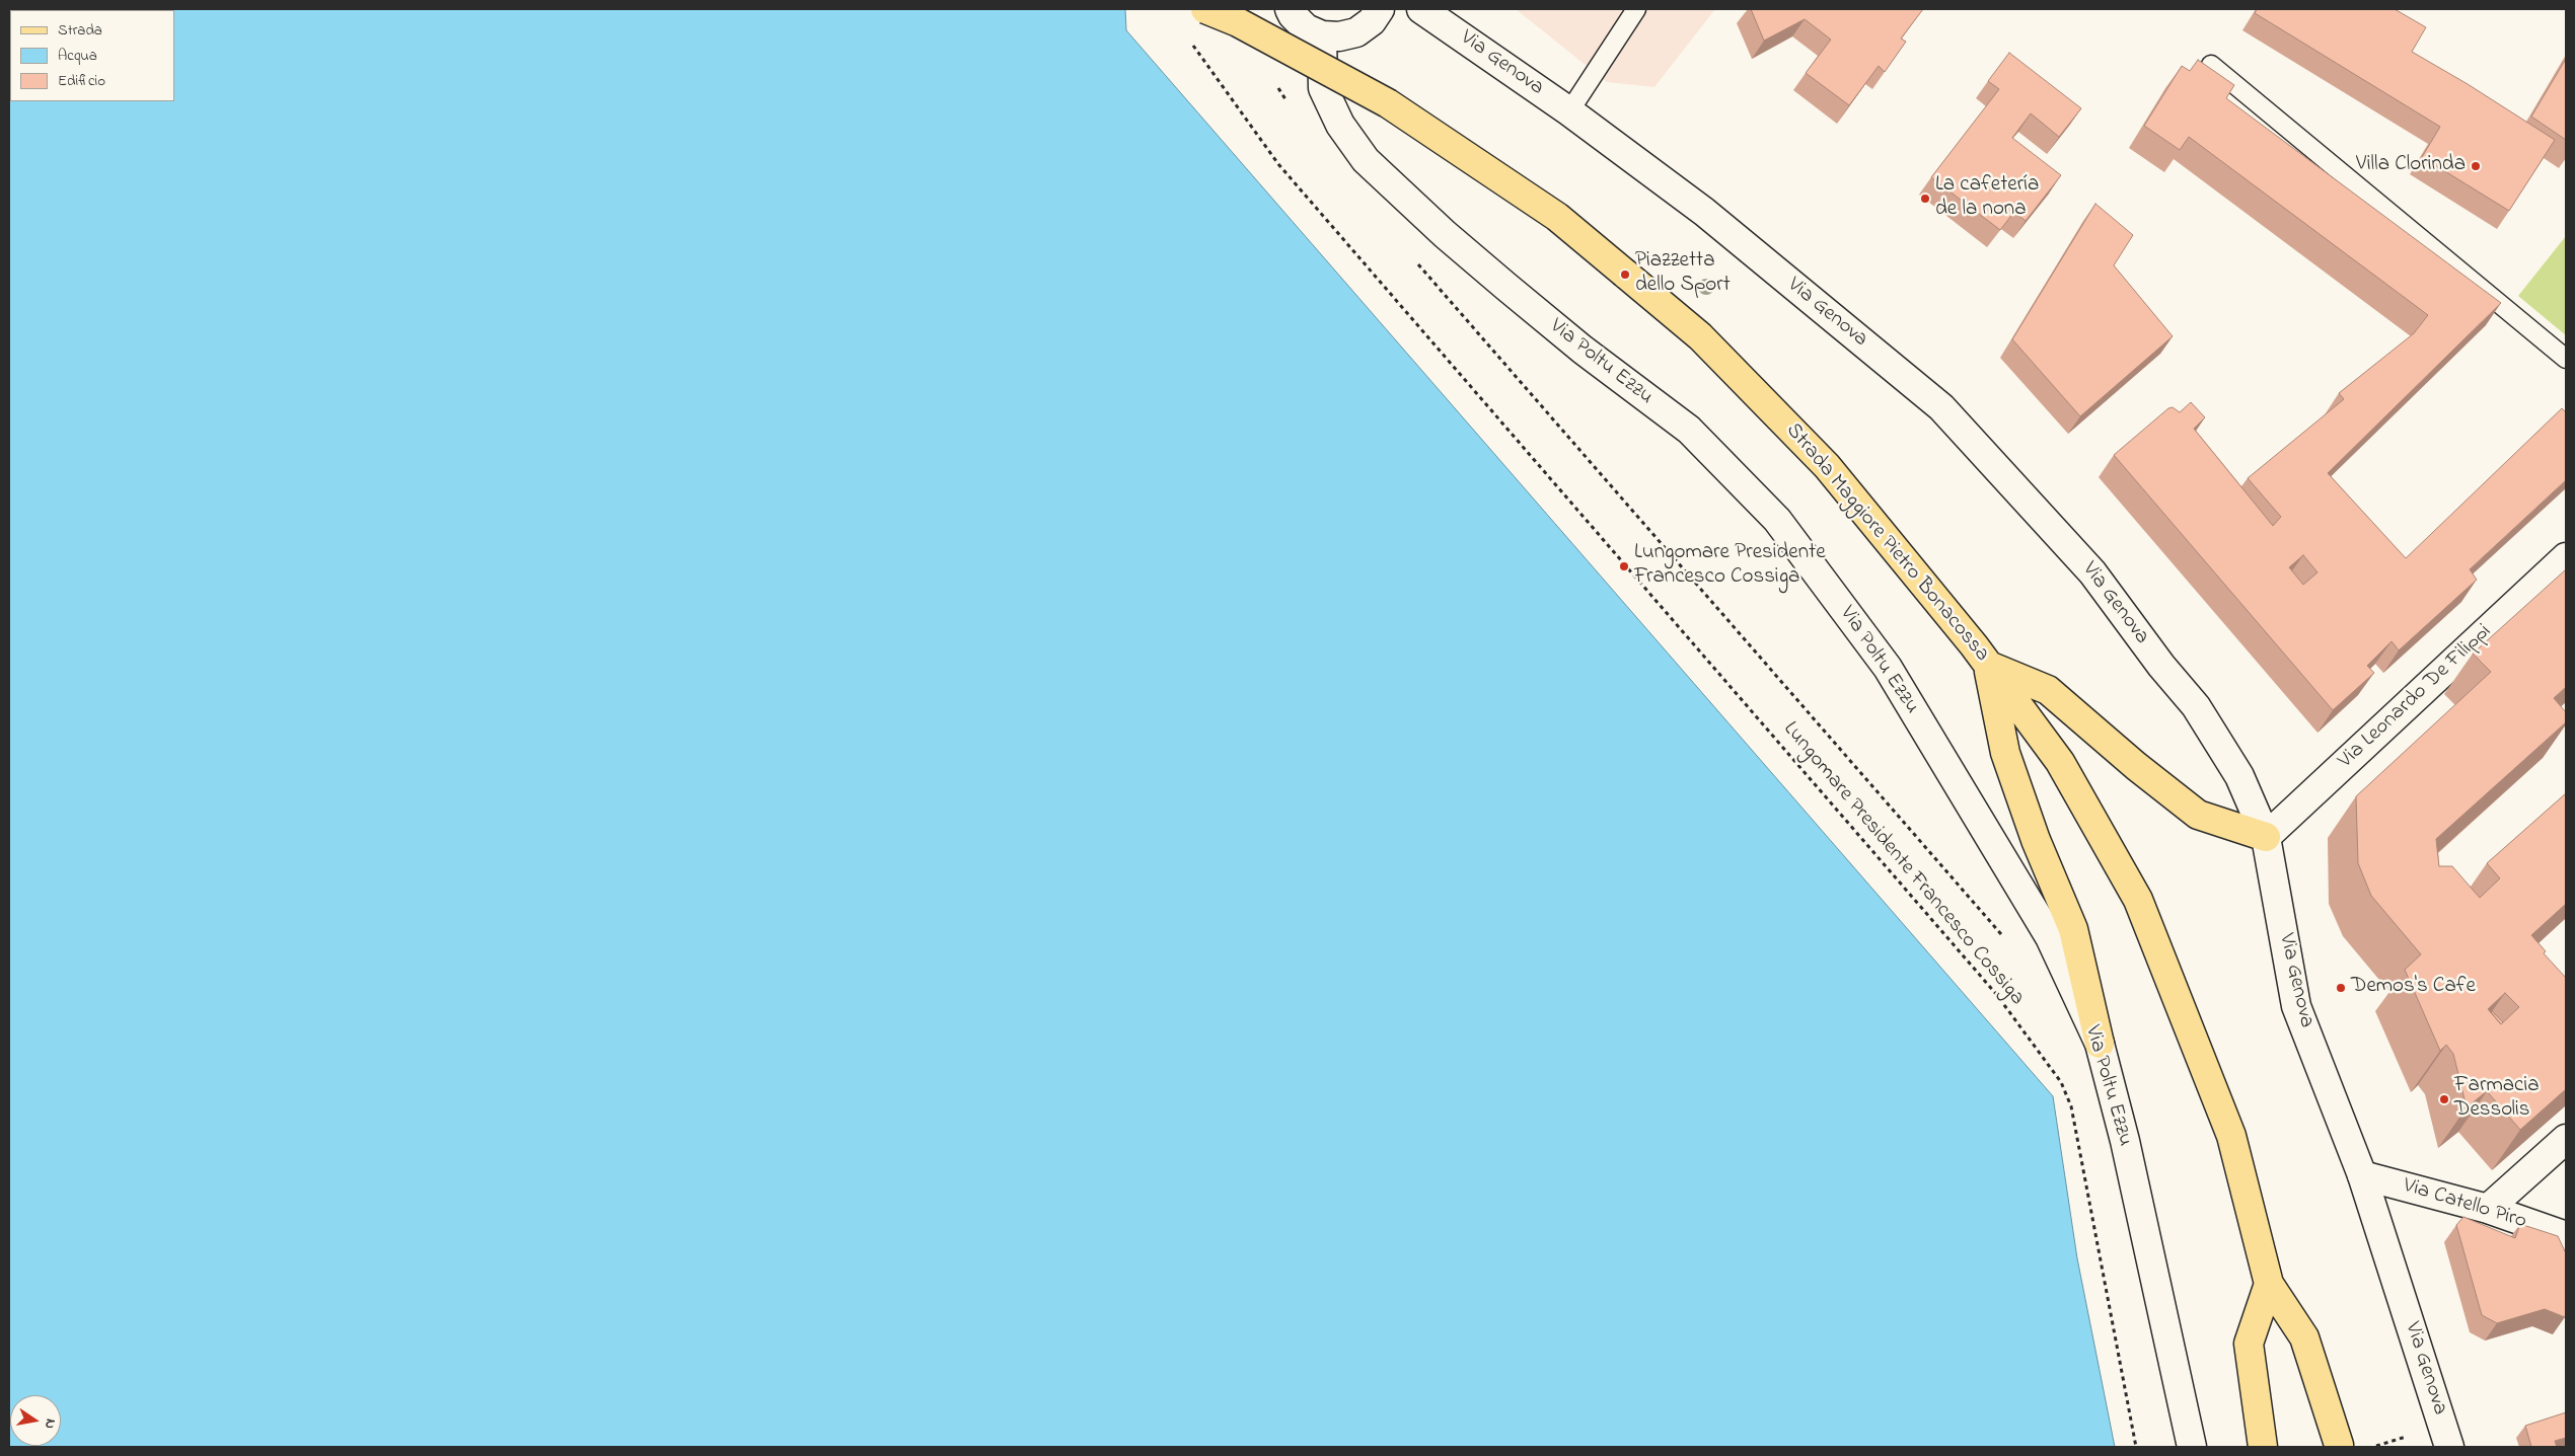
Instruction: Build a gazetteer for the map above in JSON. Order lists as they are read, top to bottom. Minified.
{"streets":{"main road":["Strada Maggiore Pietro Bonacossa"],"street":["Via Genova","Via Poltu Ezzu","Via Leonardo De Filippi","Via Catello Piro"],"path":["Lungomare Presidente Francesco Cossiga"]},"crossings":[["Via Genova","Via Leonardo De Filippi"],["Via Genova","Via Catello Piro"]],"places":["Villa Clorinda","La cafetería de la nona","Piazzetta dello Sport","Lungomare Presidente Francesco Cossiga","Demos's Cafe","Farmacia Dessolis"],"legend":["Strada","Acqua","Edificio"],"north":"right"}
